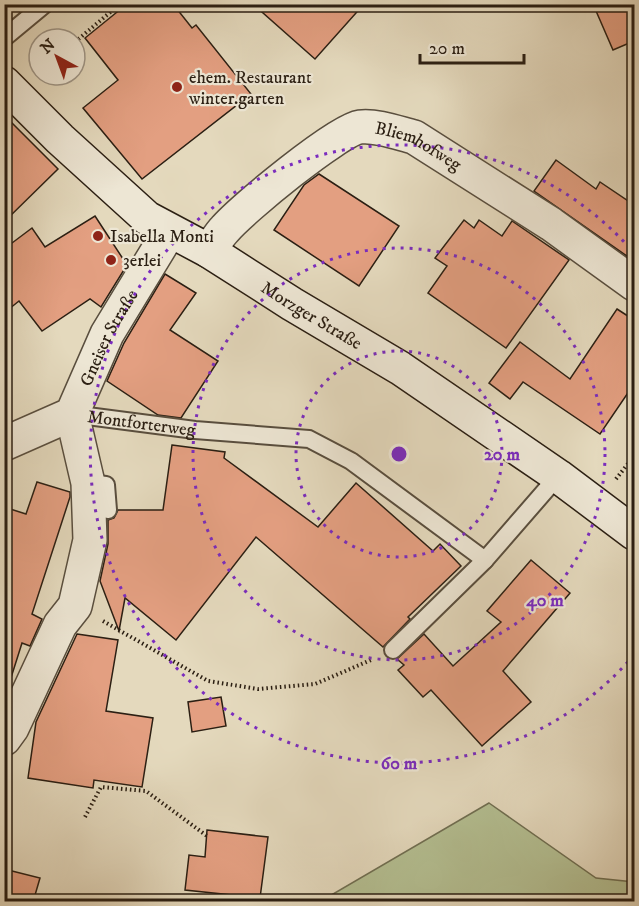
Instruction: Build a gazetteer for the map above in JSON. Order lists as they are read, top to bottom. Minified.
{"streets":{"street":["Bliemhofweg","Morzger Straße","Gneiser Straße","Montforterweg"]},"crossings":[["Bliemhofweg","Morzger Straße"],["Morzger Straße","Gneiser Straße"],["Gneiser Straße","Montforterweg"]],"places":["ehem. Restaurant winter.garten","Isabella Monti","3erlei"],"scale_bar":"20 m","north":"top left","rings":["20 m","40 m","60 m"]}
